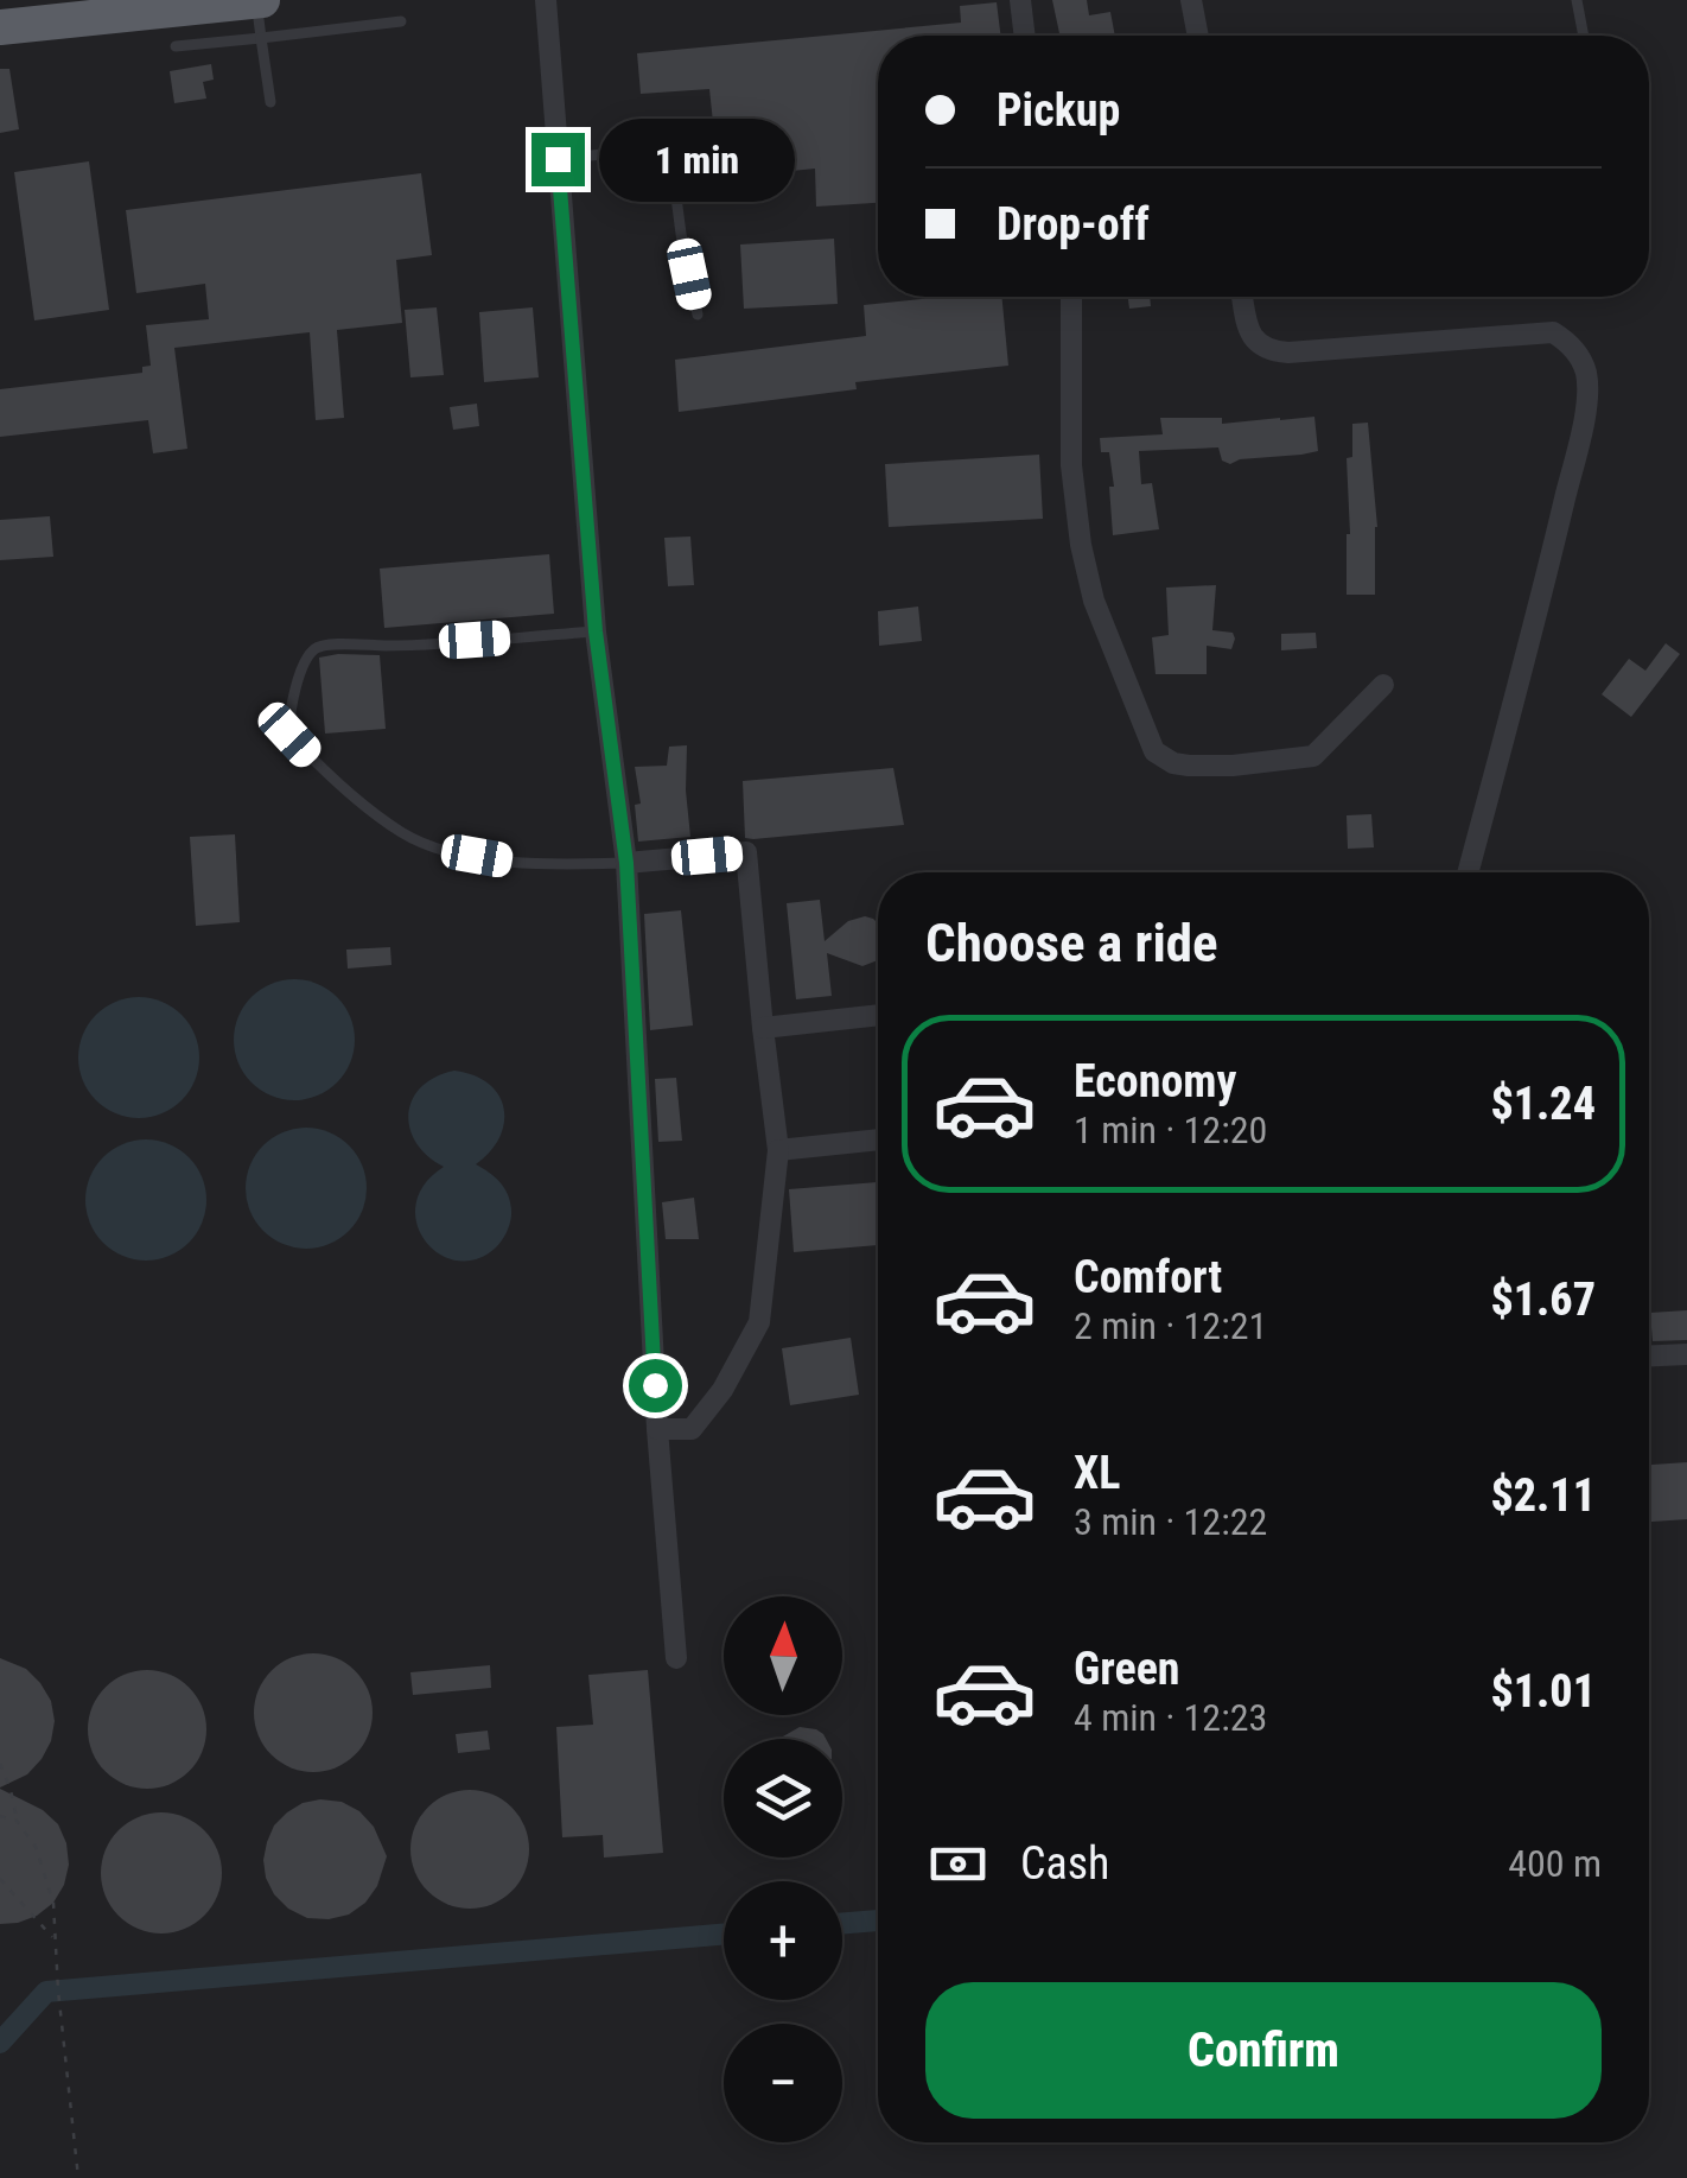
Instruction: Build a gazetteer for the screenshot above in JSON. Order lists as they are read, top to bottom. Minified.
{"north":"top","page":{"banner":["Pickup","Drop-off"],"bubble":"1 min","heading":"Choose a ride","list":[{"name":"Economy","note":"1 min · 12:20","value":"$1.24"},{"name":"Comfort","note":"2 min · 12:21","value":"$1.67"},{"name":"XL","note":"3 min · 12:22","value":"$2.11"},{"name":"Green","note":"4 min · 12:23","value":"$1.01"}],"map_buttons":["+","−"],"pay":["Cash","400 m"],"buttons":"Confirm"}}
